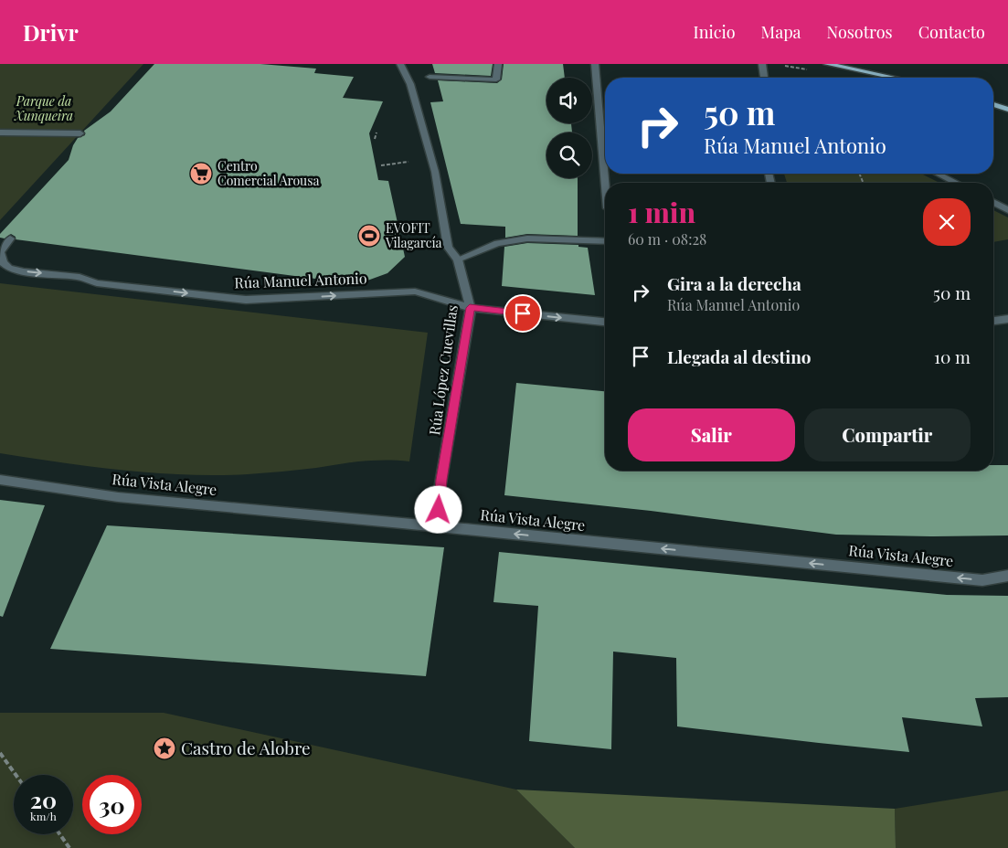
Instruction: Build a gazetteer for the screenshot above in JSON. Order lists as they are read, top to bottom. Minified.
{"streets":{"street":["Rúa Manuel Antonio","Rúa López Cuevillas","Rúa Vista Alegre"]},"crossings":[["Rúa Manuel Antonio","Rúa López Cuevillas"],["Rúa López Cuevillas","Rúa Vista Alegre"]],"one_way":["Rúa Manuel Antonio","Rúa Vista Alegre"],"parks":["Parque da Xunqueira"],"places":{"supermarket":["Centro Comercial Arousa"],"sports":["EVOFIT Vilagarcía"],"place":["Castro de Alobre"]},"page":{"header":"Drivr","nav":["Inicio","Mapa","Nosotros","Contacto"],"turn":["50 m","Rúa Manuel Antonio"],"heading":["1 min","60 m · 08:28"],"list":[{"name":"Gira a la derecha","note":"Rúa Manuel Antonio","value":"50 m"},{"name":"Llegada al destino","value":"10 m"}],"buttons":["Salir","Compartir"],"speed":"20 km/h","limit":"30"}}
